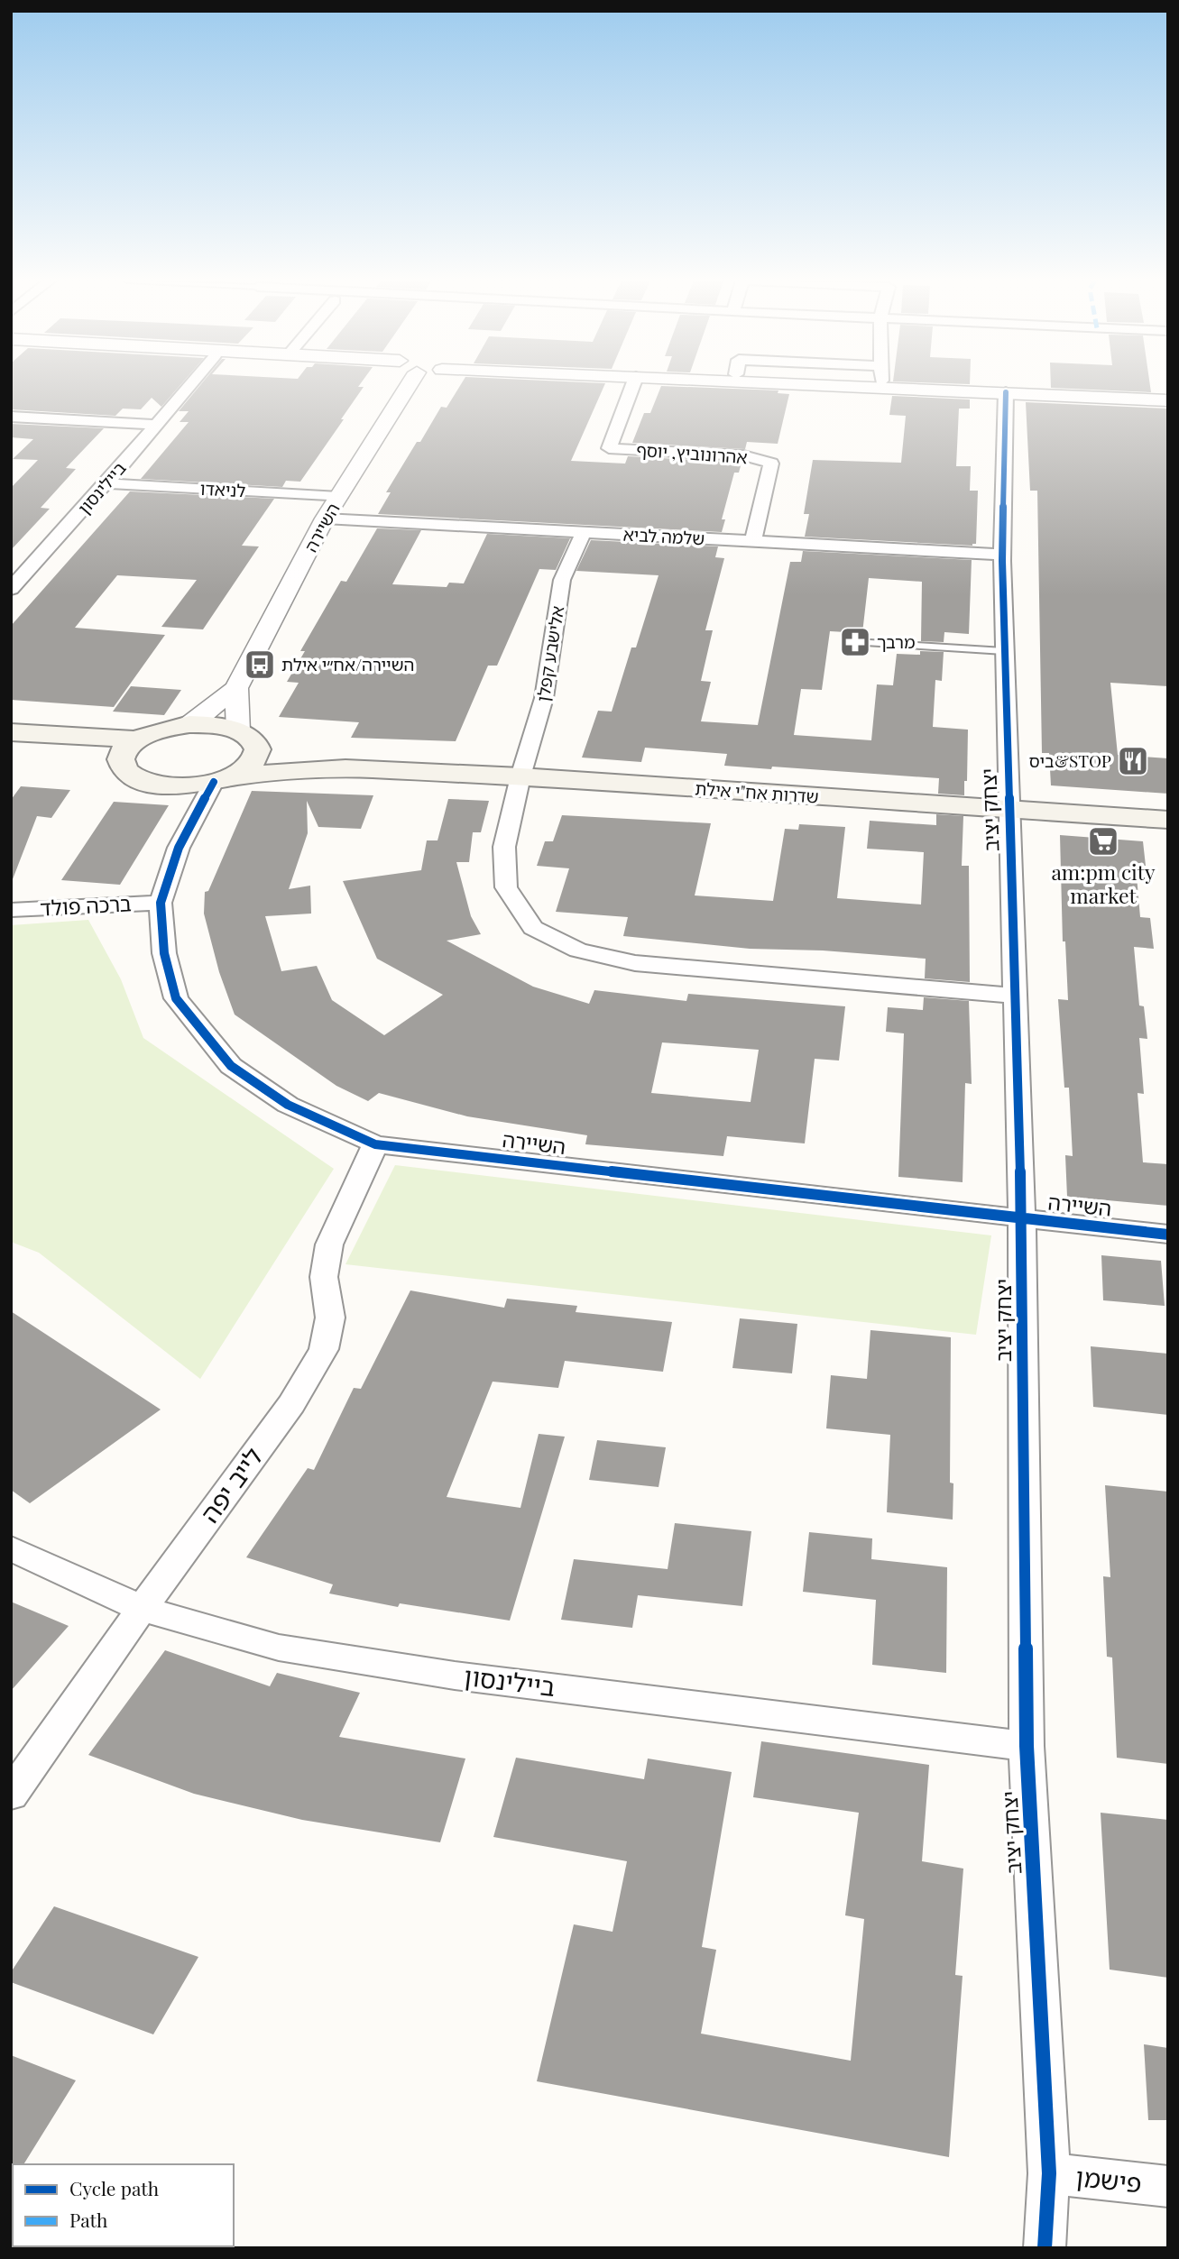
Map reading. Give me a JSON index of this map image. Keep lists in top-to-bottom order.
{
  "streets": {
    "main road": ["שדרות אח\"י אילת"],
    "street": [
      "אהרונוביץ, יוסף",
      "ביילינסון",
      "לניאדו",
      "השיירה",
      "שלמה לביא",
      "אלישבע קפלן",
      "יצחק יציב",
      "ברכה פולד",
      "לייב יפה",
      "פישמן"
    ]
  },
  "crossings": [
    ["אהרונוביץ, יוסף", "שלמה לביא"],
    ["ביילינסון", "לניאדו"],
    ["ביילינסון", "יצחק יציב"],
    ["ביילינסון", "לייב יפה"],
    ["לניאדו", "השיירה"],
    ["השיירה", "שלמה לביא"],
    ["השיירה", "שדרות אח\"י אילת"],
    ["השיירה", "יצחק יציב"],
    ["השיירה", "ברכה פולד"],
    ["השיירה", "לייב יפה"],
    ["שלמה לביא", "אלישבע קפלן"],
    ["שלמה לביא", "יצחק יציב"],
    ["אלישבע קפלן", "שדרות אח\"י אילת"],
    ["אלישבע קפלן", "יצחק יציב"],
    ["שדרות אח\"י אילת", "יצחק יציב"],
    ["יצחק יציב", "פישמן"]
  ],
  "places": {
    "pharmacy": ["מרבך"],
    "bus stop": ["השיירה/אח״י אילת"],
    "restaurant": ["ביס&STOP"],
    "supermarket": ["am:pm city market"]
  },
  "legend": ["Cycle path", "Path"]
}
